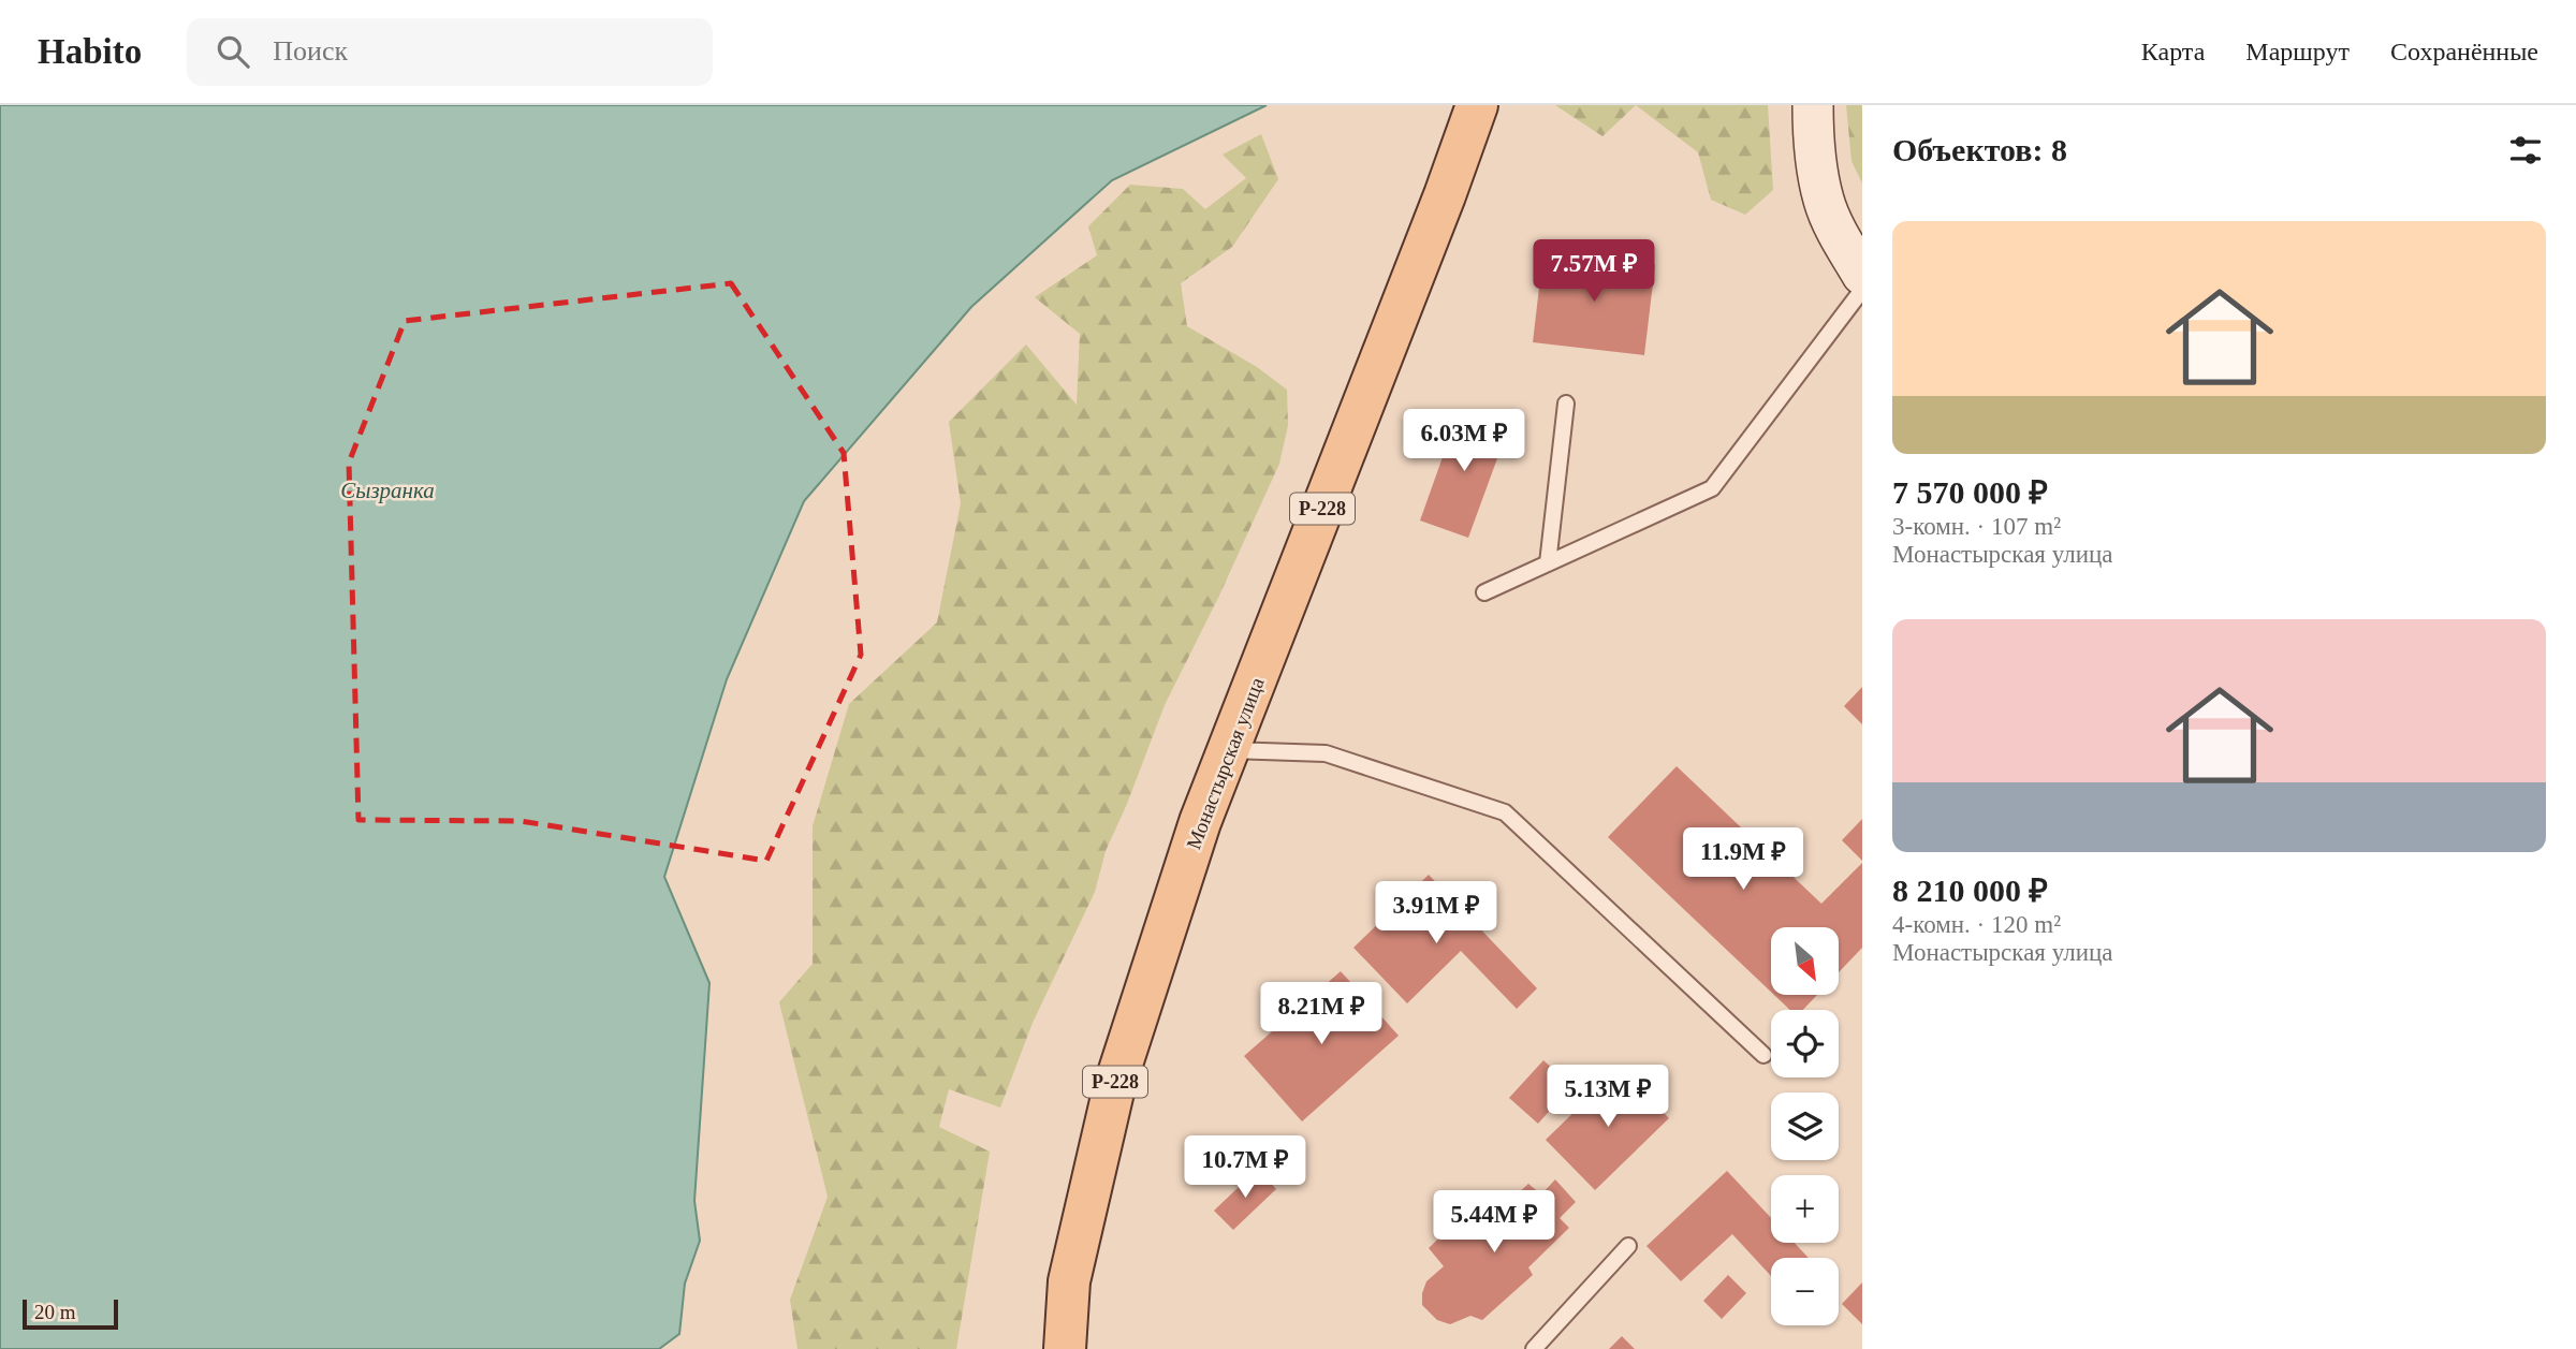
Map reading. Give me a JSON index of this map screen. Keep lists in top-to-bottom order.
{
  "streets": {
    "main road": ["Р-228", "Монастырская улица"]
  },
  "water": ["Сызранка"],
  "scale_bar": "20 m",
  "north": "bottom right",
  "page": {
    "header": "Habito",
    "search": "Поиск",
    "nav": ["Карта", "Маршрут", "Сохранённые"],
    "heading": "Объектов: 8",
    "list": [
      {
        "name": "7 570 000 ₽",
        "note": "3-комн. · 107 m² · Монастырская улица"
      },
      {
        "name": "8 210 000 ₽",
        "note": "4-комн. · 120 m² · Монастырская улица"
      }
    ],
    "price": [
      "7.57M ₽",
      "6.03M ₽",
      "11.9M ₽",
      "3.91M ₽",
      "8.21M ₽",
      "5.13M ₽",
      "10.7M ₽",
      "5.44M ₽"
    ],
    "map_buttons": ["+", "−"],
    "scale": "20 m"
  }
}
